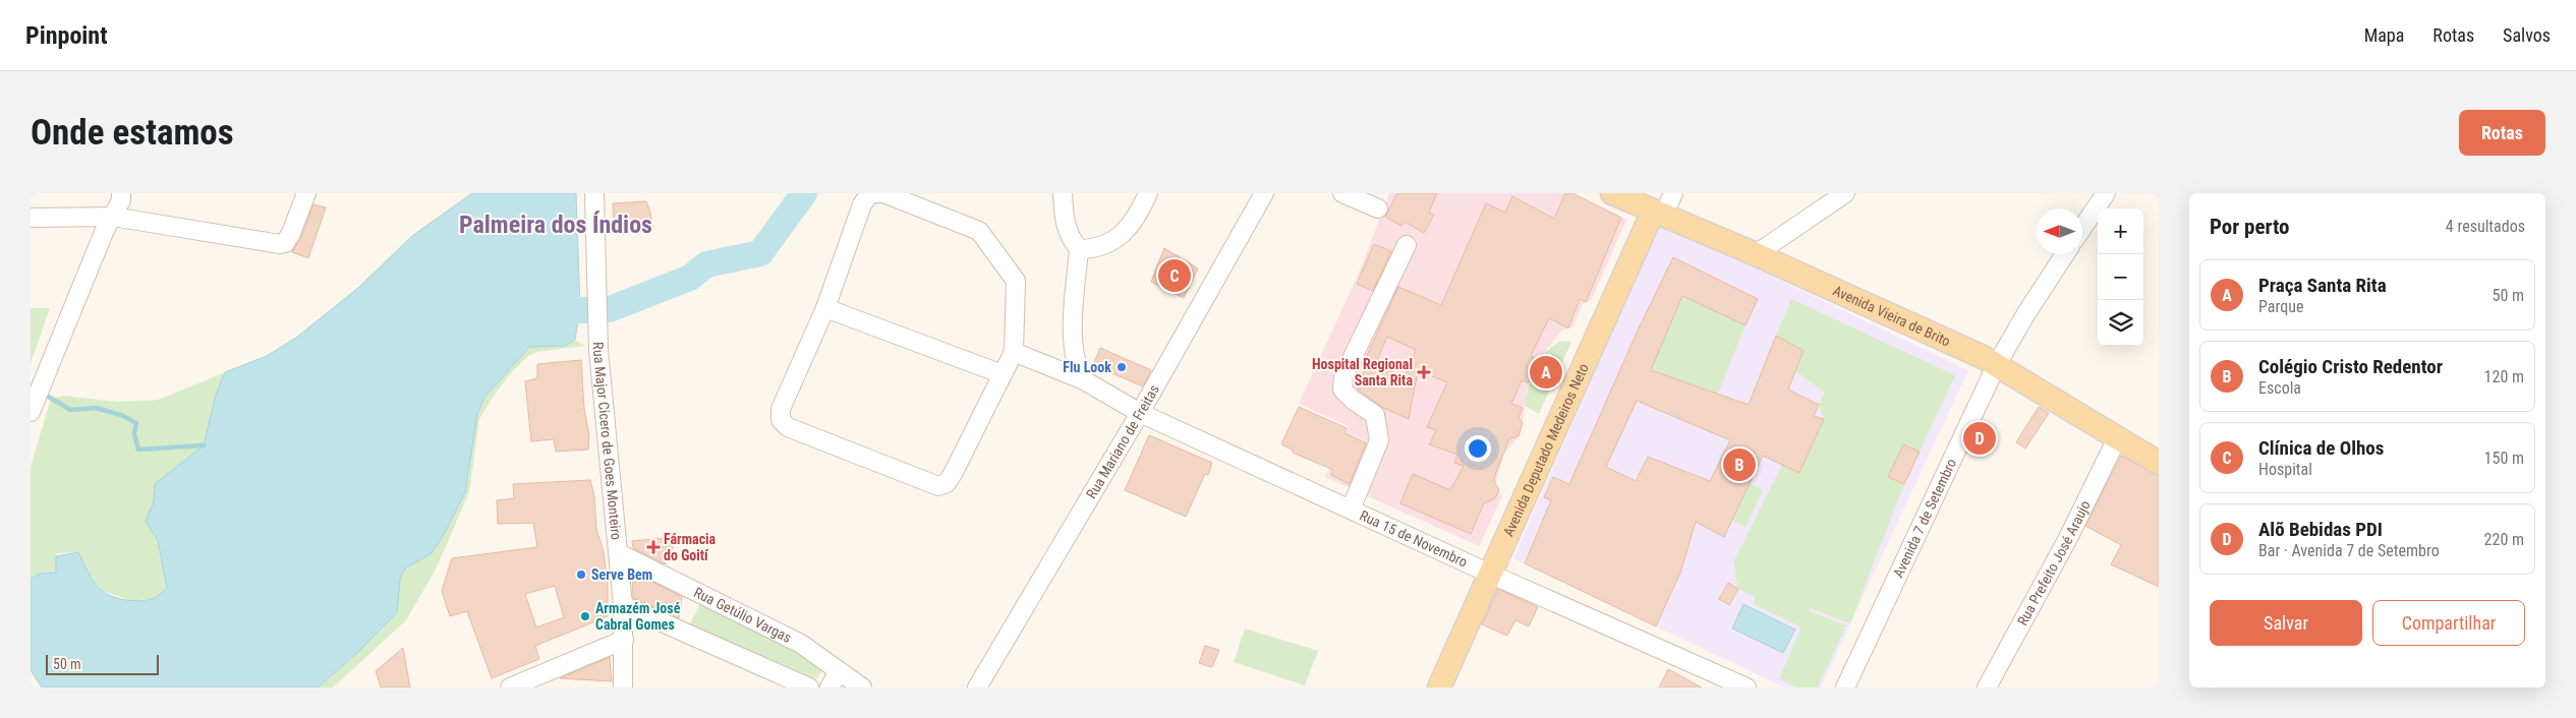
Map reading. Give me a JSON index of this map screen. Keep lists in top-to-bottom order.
{
  "streets": {
    "main road": ["Avenida Vieira de Brito", "Avenida Deputado Medeiros Neto"],
    "street": [
      "Rua Major Cicero de Goes Monteiro",
      "Rua Mariano de Freitas",
      "Avenida 7 de Setembro",
      "Rua 15 de Novembro",
      "Rua Prefeito José Araujo",
      "Rua Getúlio Vargas"
    ]
  },
  "crossings": [
    ["Avenida Vieira de Brito", "Avenida Deputado Medeiros Neto"],
    ["Avenida Vieira de Brito", "Avenida 7 de Setembro"],
    ["Avenida Vieira de Brito", "Rua Prefeito José Araujo"],
    ["Rua Major Cicero de Goes Monteiro", "Rua Getúlio Vargas"],
    ["Rua Mariano de Freitas", "Rua 15 de Novembro"],
    ["Avenida Deputado Medeiros Neto", "Rua 15 de Novembro"]
  ],
  "districts": ["Palmeira dos Índios"],
  "places": {
    "other": ["Flu Look", "Serve Bem", "Armazém José Cabral Gomes"],
    "health": ["Hospital Regional Santa Rita", "Fármacia do Goití"]
  },
  "scale_bar": "50 m",
  "north": "left",
  "page": {
    "header": "Pinpoint",
    "nav": ["Mapa", "Rotas", "Salvos"],
    "buttons": [
      "Rotas",
      ["Salvar", "Compartilhar"]
    ],
    "title": "Onde estamos",
    "heading": ["Por perto", "4 resultados"],
    "map_buttons": ["+", "−"],
    "pins": [
      "C",
      "A",
      "D",
      "B"
    ],
    "list": [
      {
        "mark": "A",
        "name": "Praça Santa Rita",
        "note": "Parque",
        "value": "50 m"
      },
      {
        "mark": "B",
        "name": "Colégio Cristo Redentor",
        "note": "Escola",
        "value": "120 m"
      },
      {
        "mark": "C",
        "name": "Clínica de Olhos",
        "note": "Hospital",
        "value": "150 m"
      },
      {
        "mark": "D",
        "name": "Alõ Bebidas PDI",
        "note": "Bar · Avenida 7 de Setembro",
        "value": "220 m"
      }
    ],
    "scale": "50 m"
  }
}
